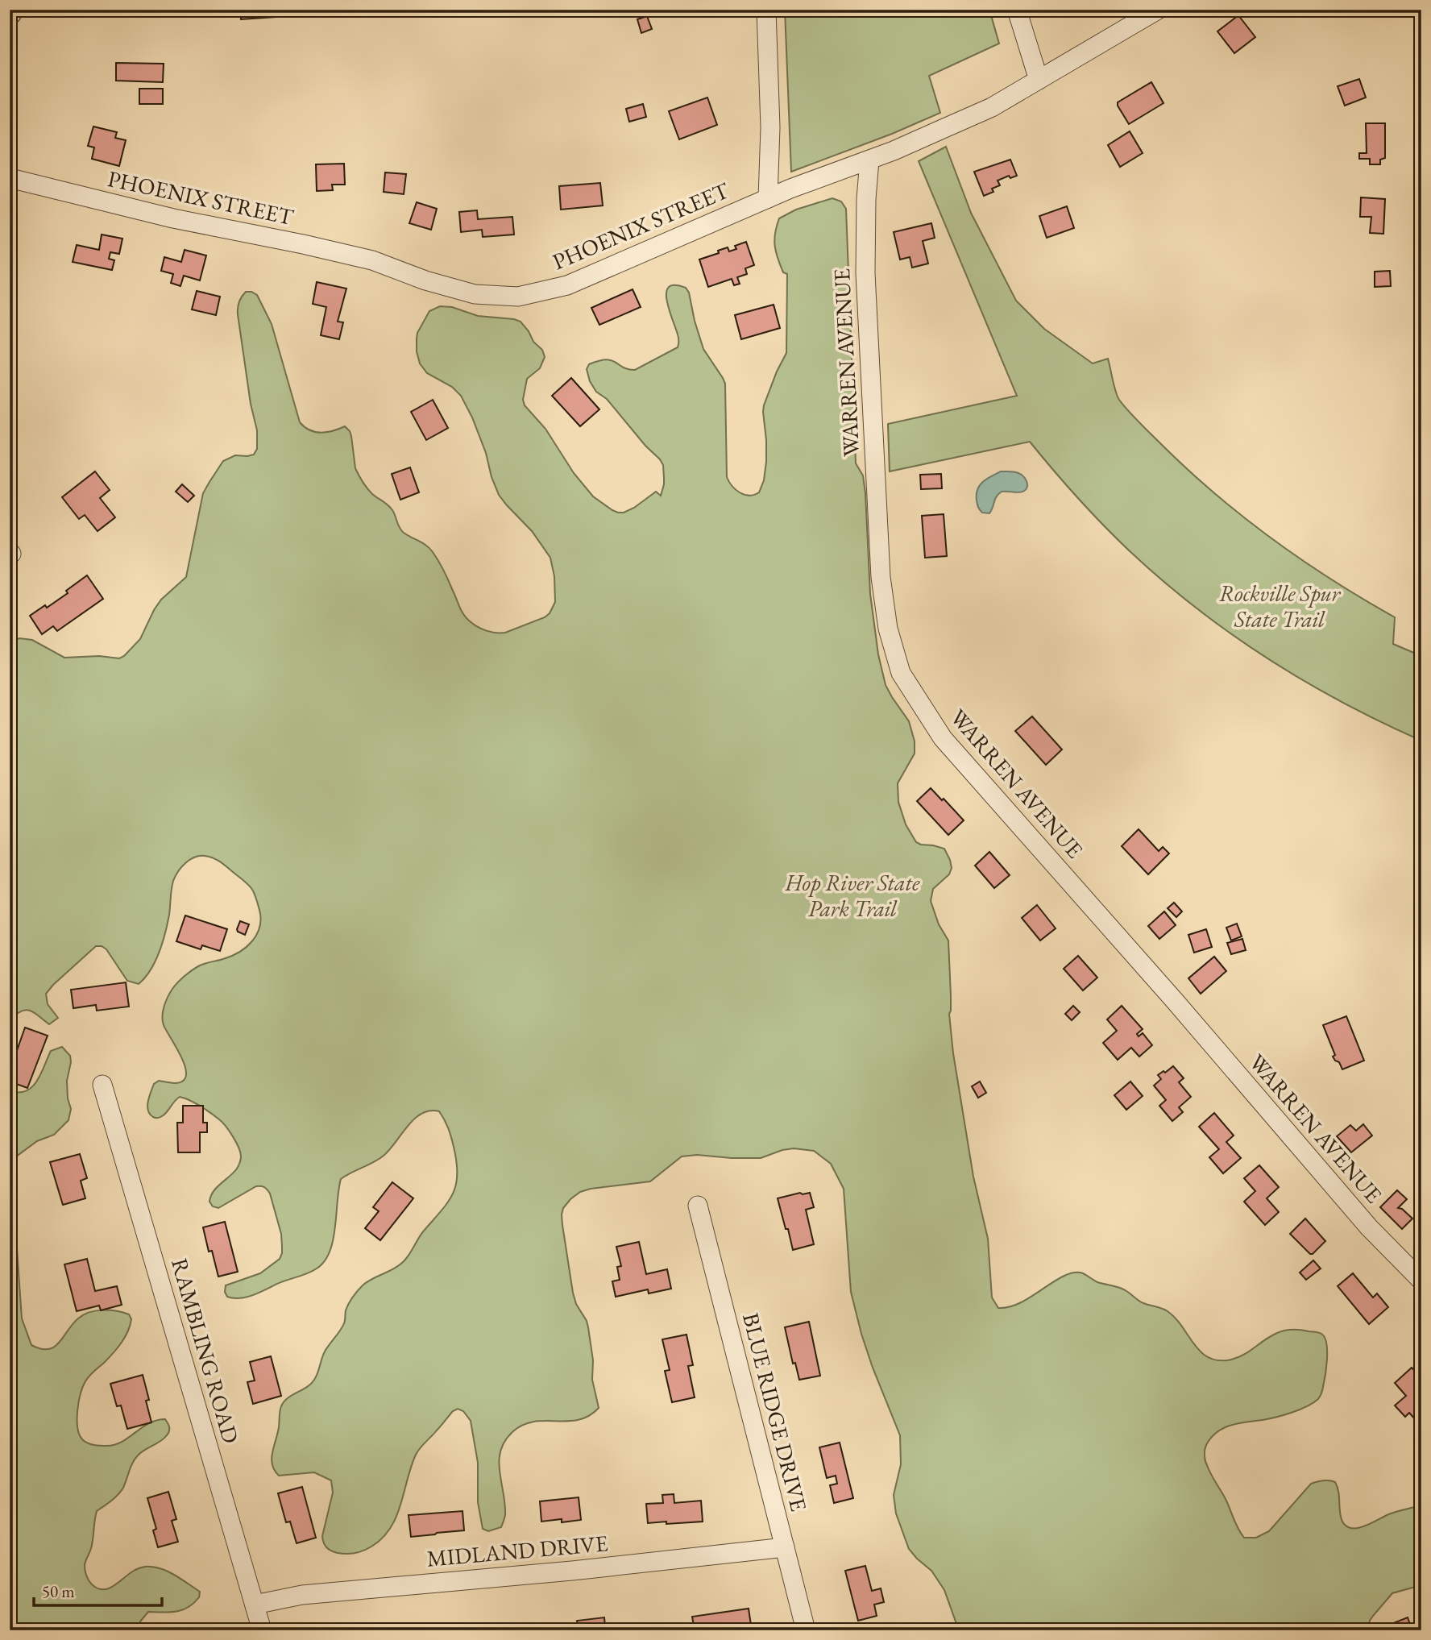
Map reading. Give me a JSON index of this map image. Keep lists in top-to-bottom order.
{
  "streets": {
    "street": [
      "PHOENIX STREET",
      "WARREN AVENUE",
      "RAMBLING ROAD",
      "BLUE RIDGE DRIVE",
      "MIDLAND DRIVE"
    ]
  },
  "crossings": [
    ["PHOENIX STREET", "WARREN AVENUE"],
    ["RAMBLING ROAD", "MIDLAND DRIVE"],
    ["BLUE RIDGE DRIVE", "MIDLAND DRIVE"]
  ],
  "parks": ["Rockville Spur State Trail", "Hop River State Park Trail"],
  "scale_bar": "50 m"
}
